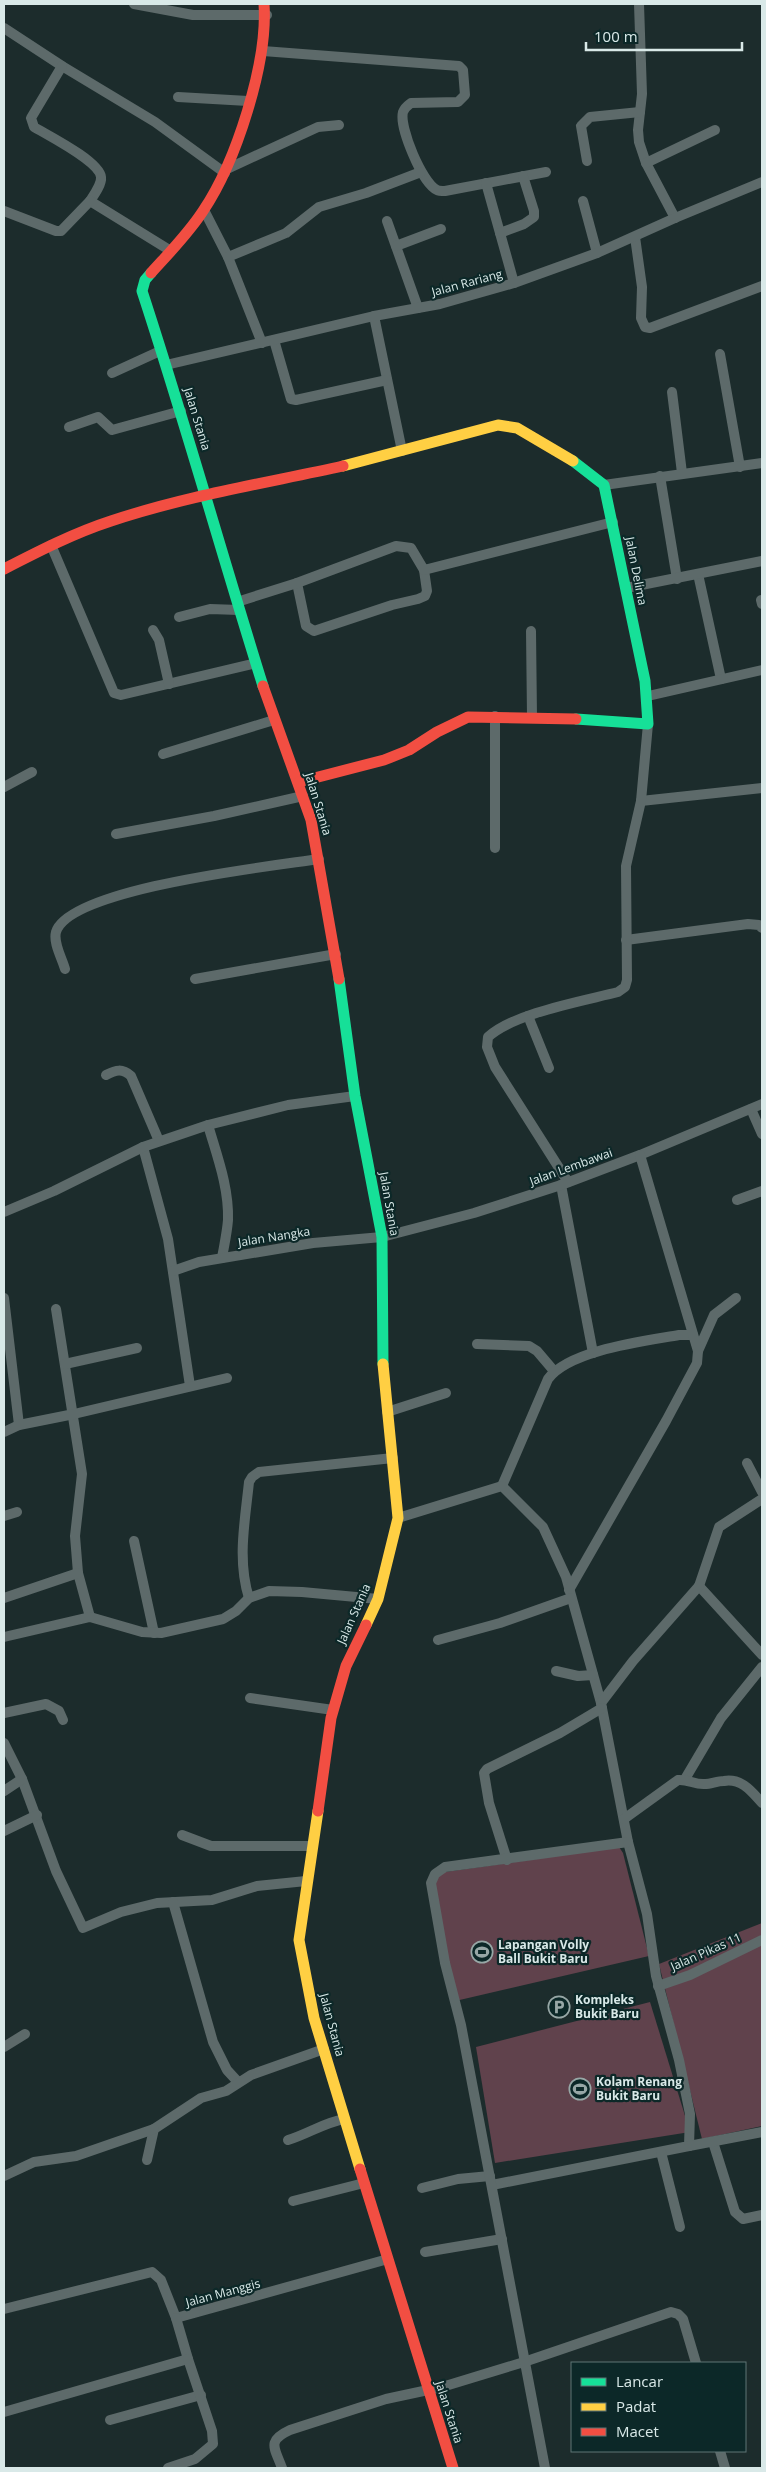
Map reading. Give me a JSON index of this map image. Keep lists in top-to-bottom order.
{
  "streets": {
    "street": [
      "Jalan Rariang",
      "Jalan Stania",
      "Jalan Delima",
      "Jalan Lembawai",
      "Jalan Nangka",
      "Jalan Pikas 11",
      "Jalan Manggis"
    ]
  },
  "crossings": [
    ["Jalan Rariang", "Jalan Stania"],
    ["Jalan Stania", "Jalan Lembawai"],
    ["Jalan Stania", "Jalan Nangka"],
    ["Jalan Stania", "Jalan Manggis"],
    ["Jalan Lembawai", "Jalan Nangka"]
  ],
  "places": {
    "sports": ["Lapangan Volly Ball Bukit Baru", "Kolam Renang Bukit Baru"],
    "parking": ["Kompleks Bukit Baru"]
  },
  "legend": ["Lancar", "Padat", "Macet"],
  "scale_bar": "100 m"
}
